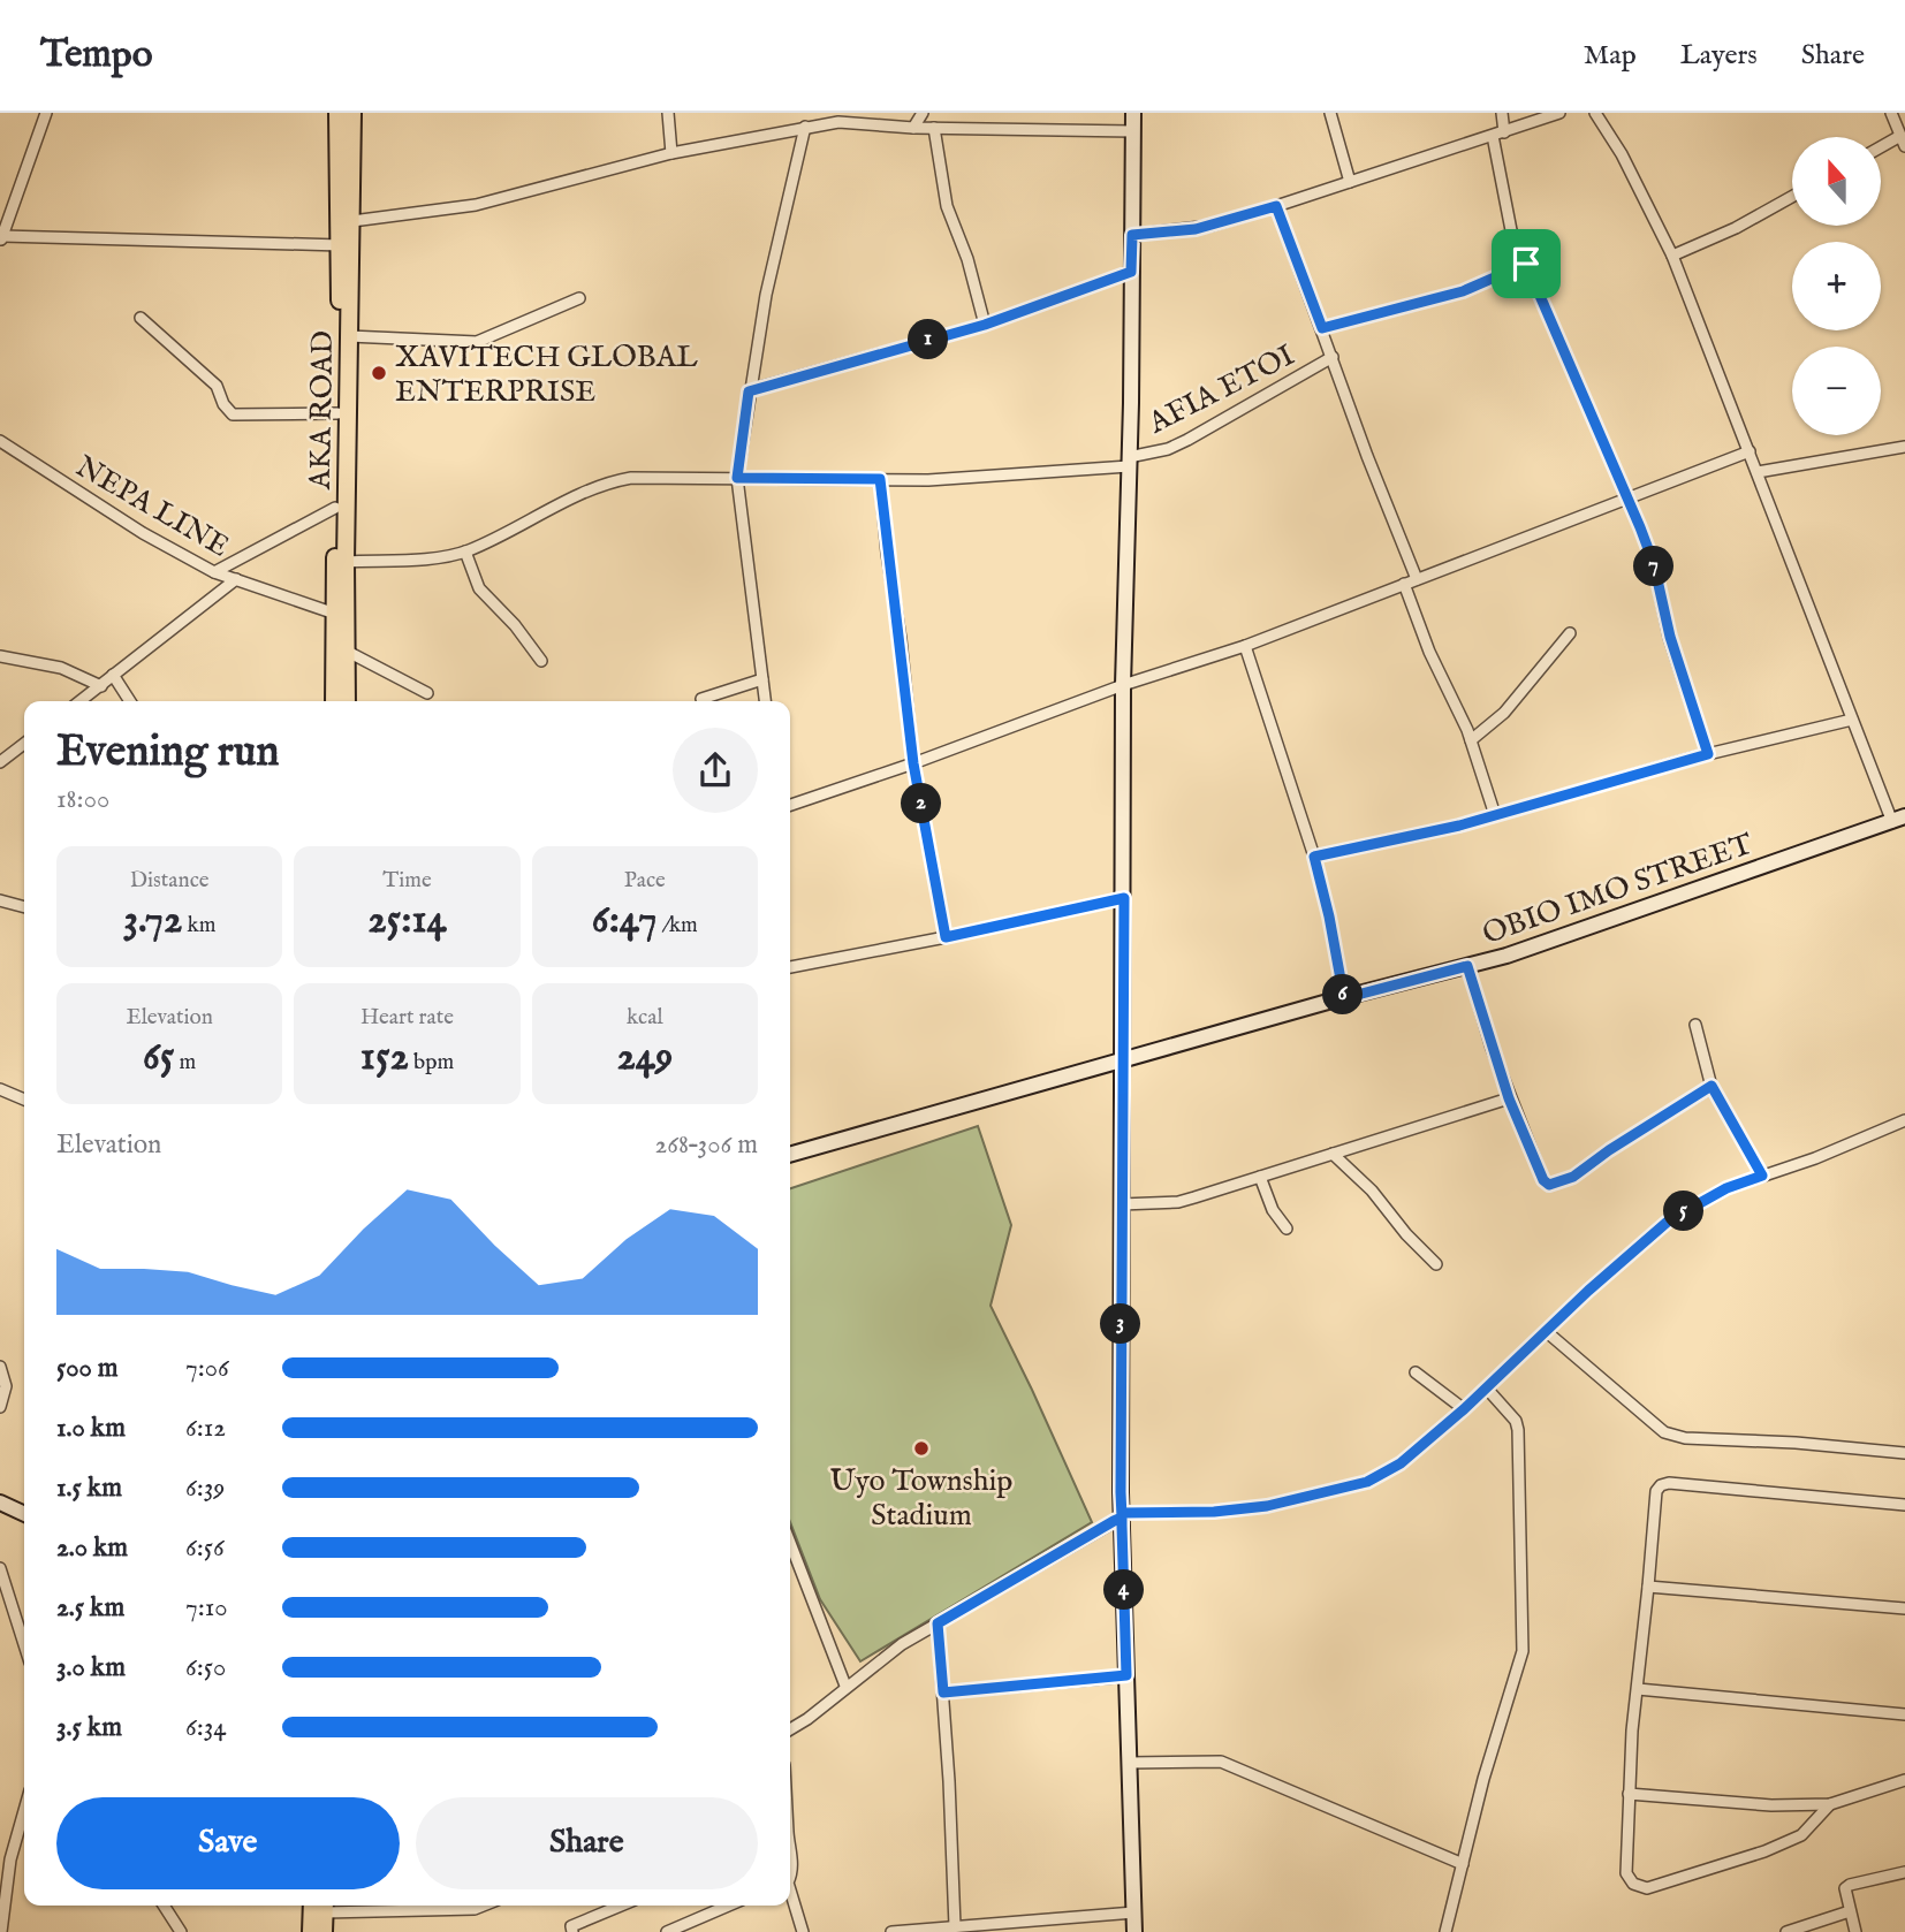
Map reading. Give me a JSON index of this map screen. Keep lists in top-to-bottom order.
{
  "streets": {
    "main road": ["AKA ROAD"],
    "street": ["AFIA ETOI", "NEPA LINE", "OBIO IMO STREET"]
  },
  "crossings": [
    ["AFIA ETOI", "AKA ROAD"],
    ["AKA ROAD", "NEPA LINE"]
  ],
  "places": ["XAVITECH GLOBAL ENTERPRISE", "Uyo Township Stadium"],
  "north": "top",
  "page": {
    "header": "Tempo",
    "nav": ["Map", "Layers", "Share"],
    "map_buttons": ["+", "−"],
    "pins": [
      "1",
      "7",
      "2",
      "6",
      "5",
      "3",
      "4"
    ],
    "heading": ["Evening run", "18:00"],
    "stats": [
      ["Distance", "3.72 km"],
      ["Time", "25:14"],
      ["Pace", "6:47 /km"],
      ["Elevation", "65 m"],
      ["Heart rate", "152 bpm"],
      ["kcal", "249"]
    ],
    "chart": ["Elevation", "268–306 m"],
    "list": [
      {
        "name": "500 m",
        "note": "7:06"
      },
      {
        "name": "1.0 km",
        "note": "6:12"
      },
      {
        "name": "1.5 km",
        "note": "6:39"
      },
      {
        "name": "2.0 km",
        "note": "6:56"
      },
      {
        "name": "2.5 km",
        "note": "7:10"
      },
      {
        "name": "3.0 km",
        "note": "6:50"
      },
      {
        "name": "3.5 km",
        "note": "6:34"
      }
    ],
    "buttons": ["Save", "Share"]
  }
}
